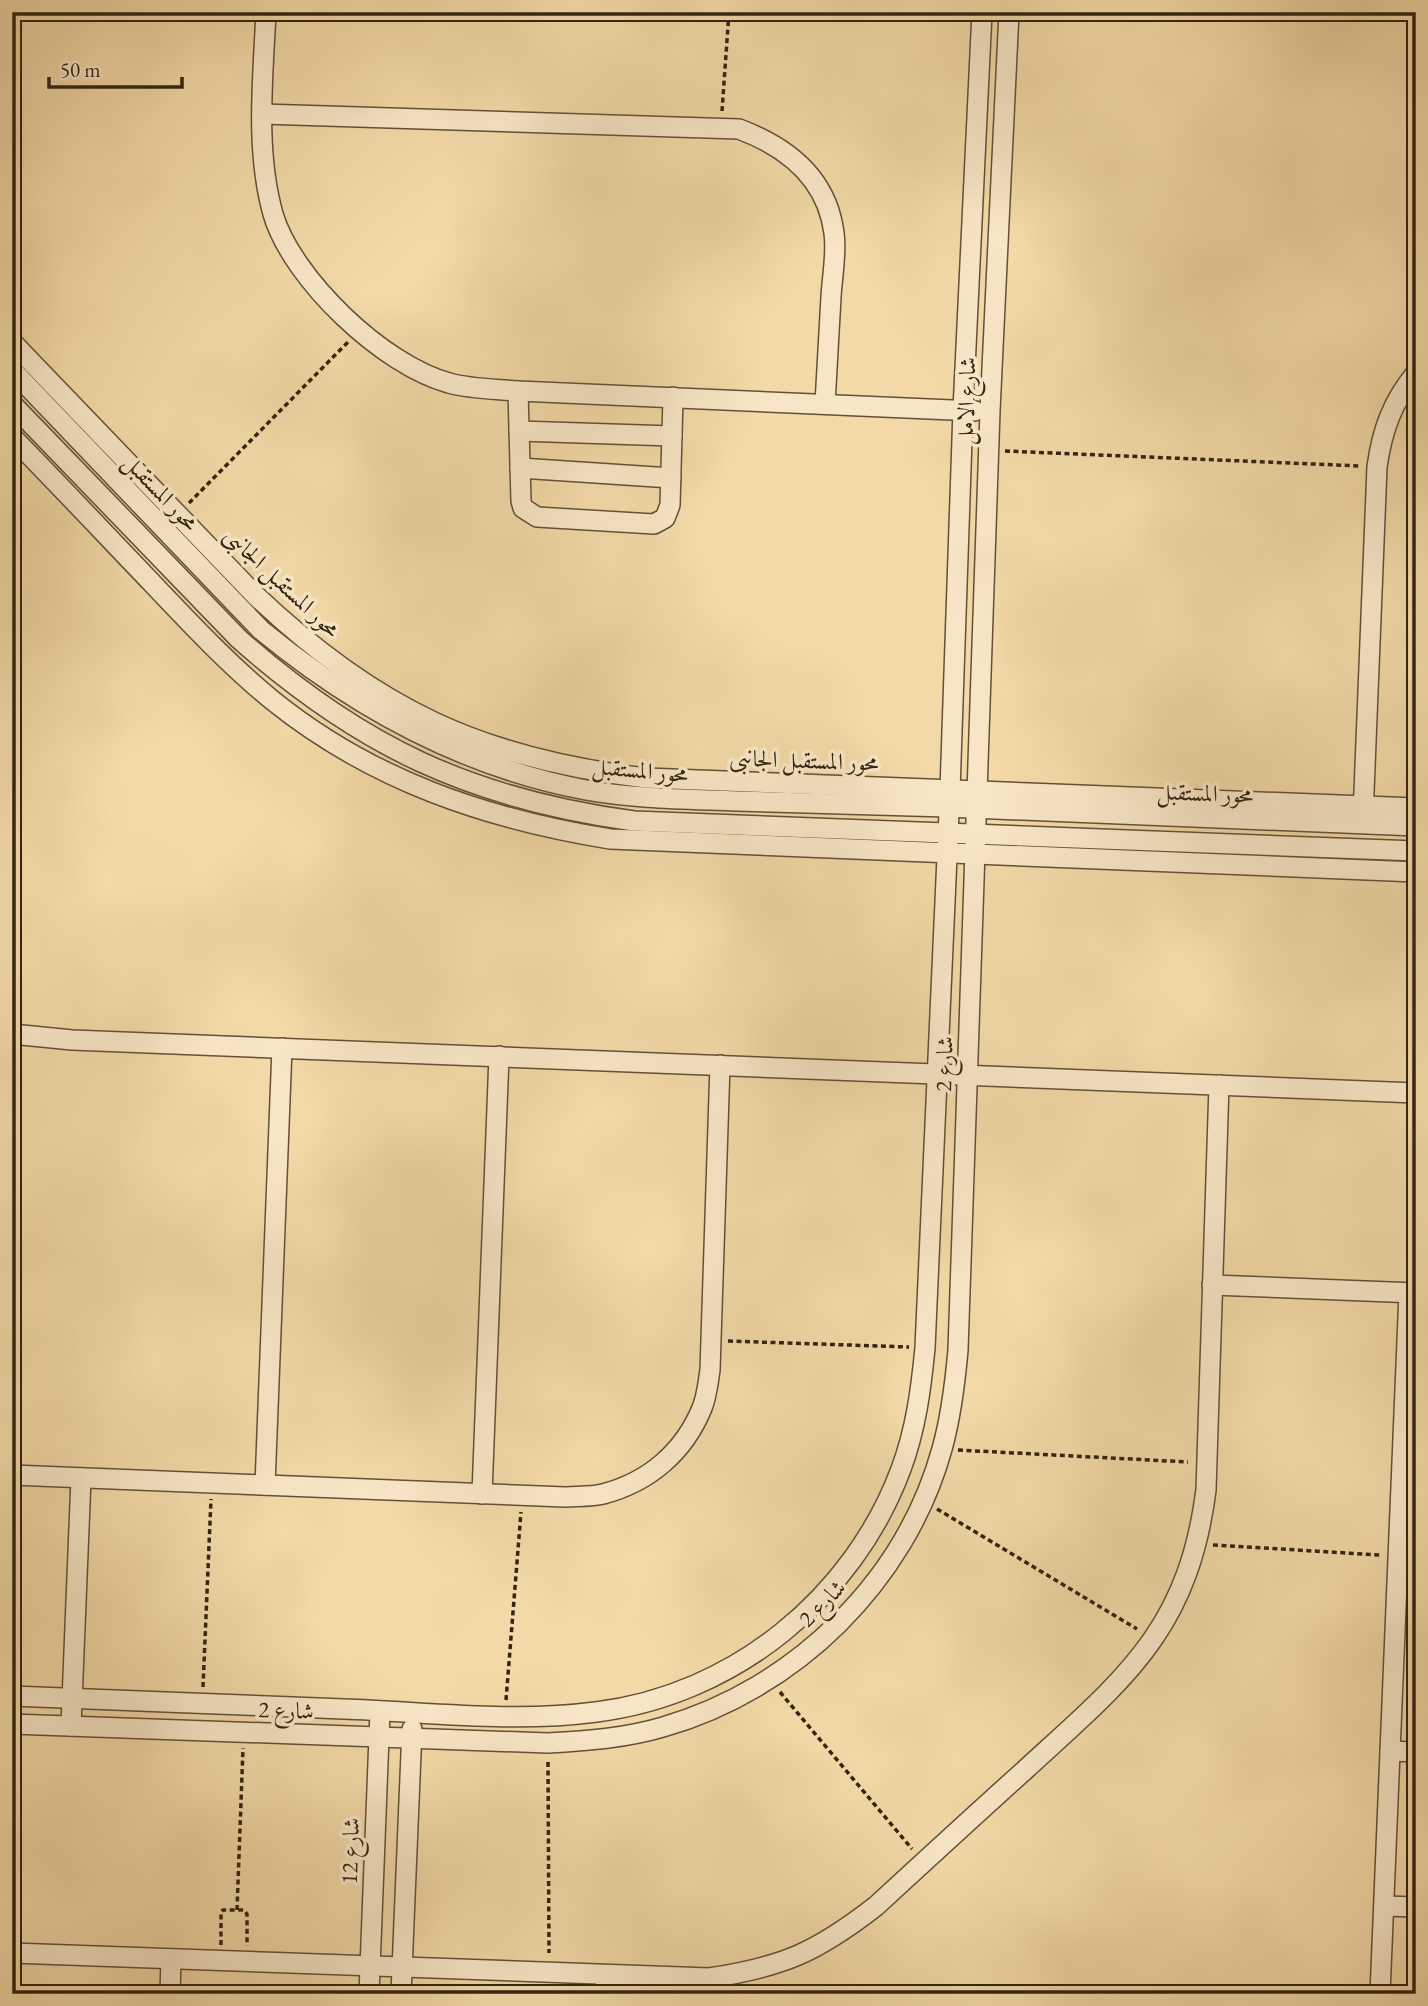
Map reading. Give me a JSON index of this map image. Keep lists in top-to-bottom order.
{
  "streets": {
    "street": [
      "شارع الامل",
      "محور المستقبل",
      "محور المستقبل الجانبى",
      "شارع 2",
      "شارع 12"
    ]
  },
  "crossings": [
    ["شارع الامل", "محور المستقبل"],
    ["شارع الامل", "محور المستقبل الجانبى"],
    ["شارع الامل", "شارع 2"],
    ["محور المستقبل", "محور المستقبل الجانبى"],
    ["محور المستقبل", "شارع 2"],
    ["محور المستقبل الجانبى", "شارع 2"],
    ["شارع 2", "شارع 12"]
  ],
  "scale_bar": "50 m"
}
